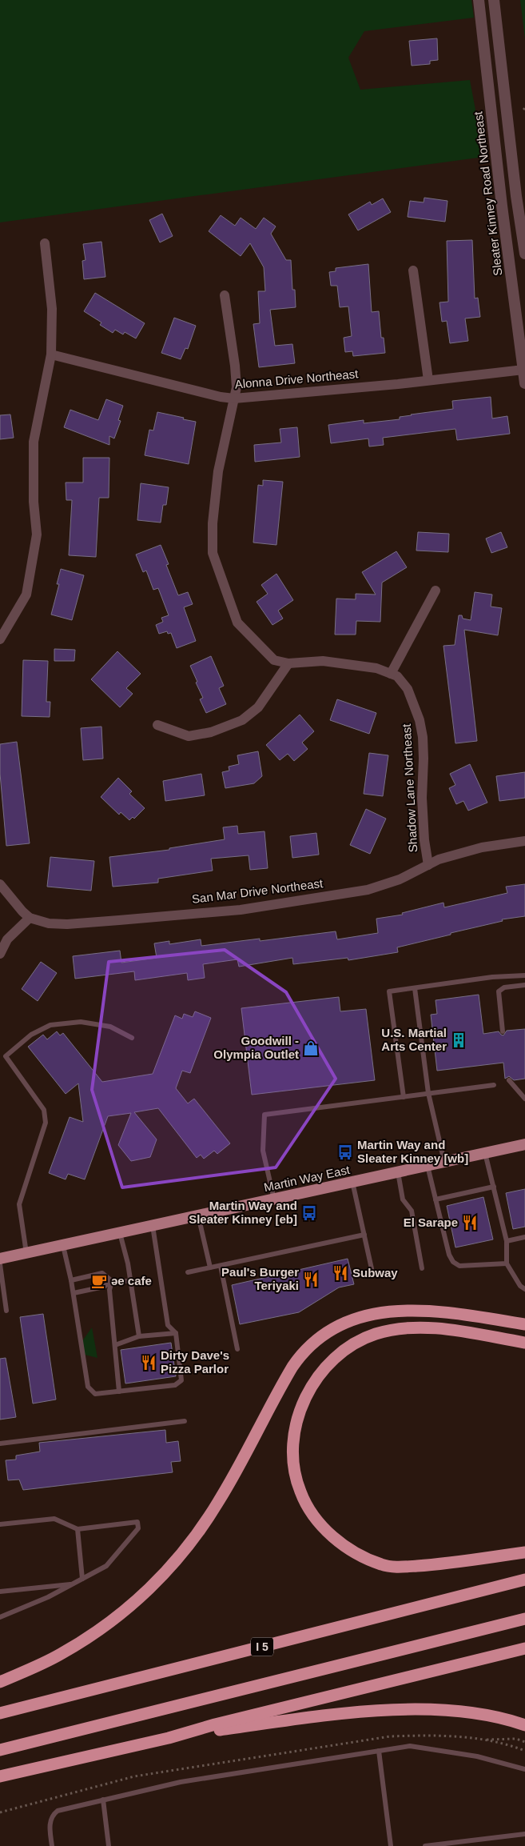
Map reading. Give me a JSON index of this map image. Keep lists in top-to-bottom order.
{
  "streets": {
    "highway": ["I 5"],
    "main road": ["Martin Way East"],
    "street": [
      "Sleater Kinney Road Northeast",
      "Alonna Drive Northeast",
      "Shadow Lane Northeast",
      "San Mar Drive Northeast"
    ]
  },
  "crossings": [
    ["Sleater Kinney Road Northeast", "Alonna Drive Northeast"],
    ["Alonna Drive Northeast", "Shadow Lane Northeast"],
    ["Shadow Lane Northeast", "San Mar Drive Northeast"]
  ],
  "places": {
    "building": ["U.S. Martial Arts Center"],
    "shop": ["Goodwill - Olympia Outlet"],
    "bus stop": ["Martin Way and Sleater Kinney [wb]", "Martin Way and Sleater Kinney [eb]"],
    "restaurant": [
      "El Sarape",
      "Subway",
      "Paul's Burger Teriyaki",
      "Dirty Dave's Pizza Parlor"
    ],
    "cafe": ["əe cafe"]
  }
}
